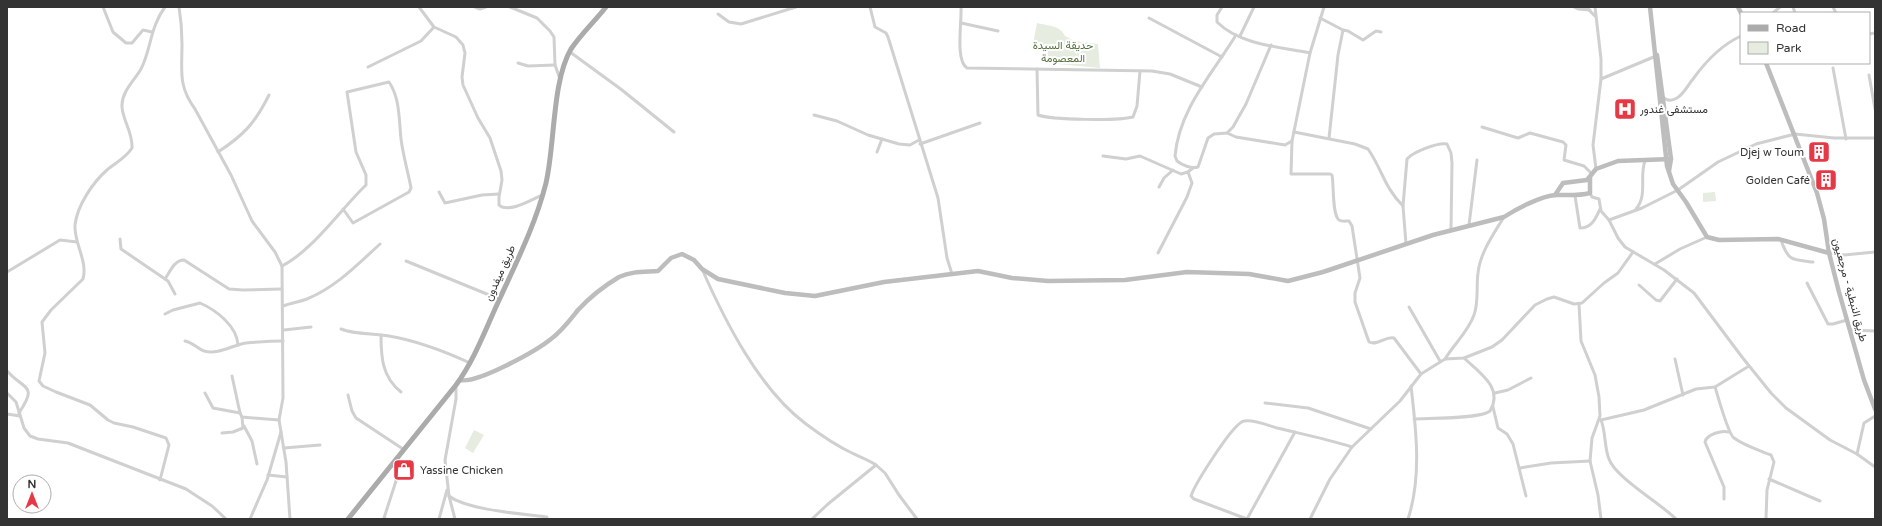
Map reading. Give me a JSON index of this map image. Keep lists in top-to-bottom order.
{
  "streets": {
    "main road": ["طريق ميفدون"],
    "street": ["طريق النبطية - مرجعيون"]
  },
  "parks": ["حديقة السيدة المعصومة"],
  "places": {
    "hospital": ["مستشفى غندور"],
    "building": ["Djej w Toum", "Golden Café"],
    "shop": ["Yassine Chicken"]
  },
  "legend": ["Road", "Park"],
  "north": "top"
}
